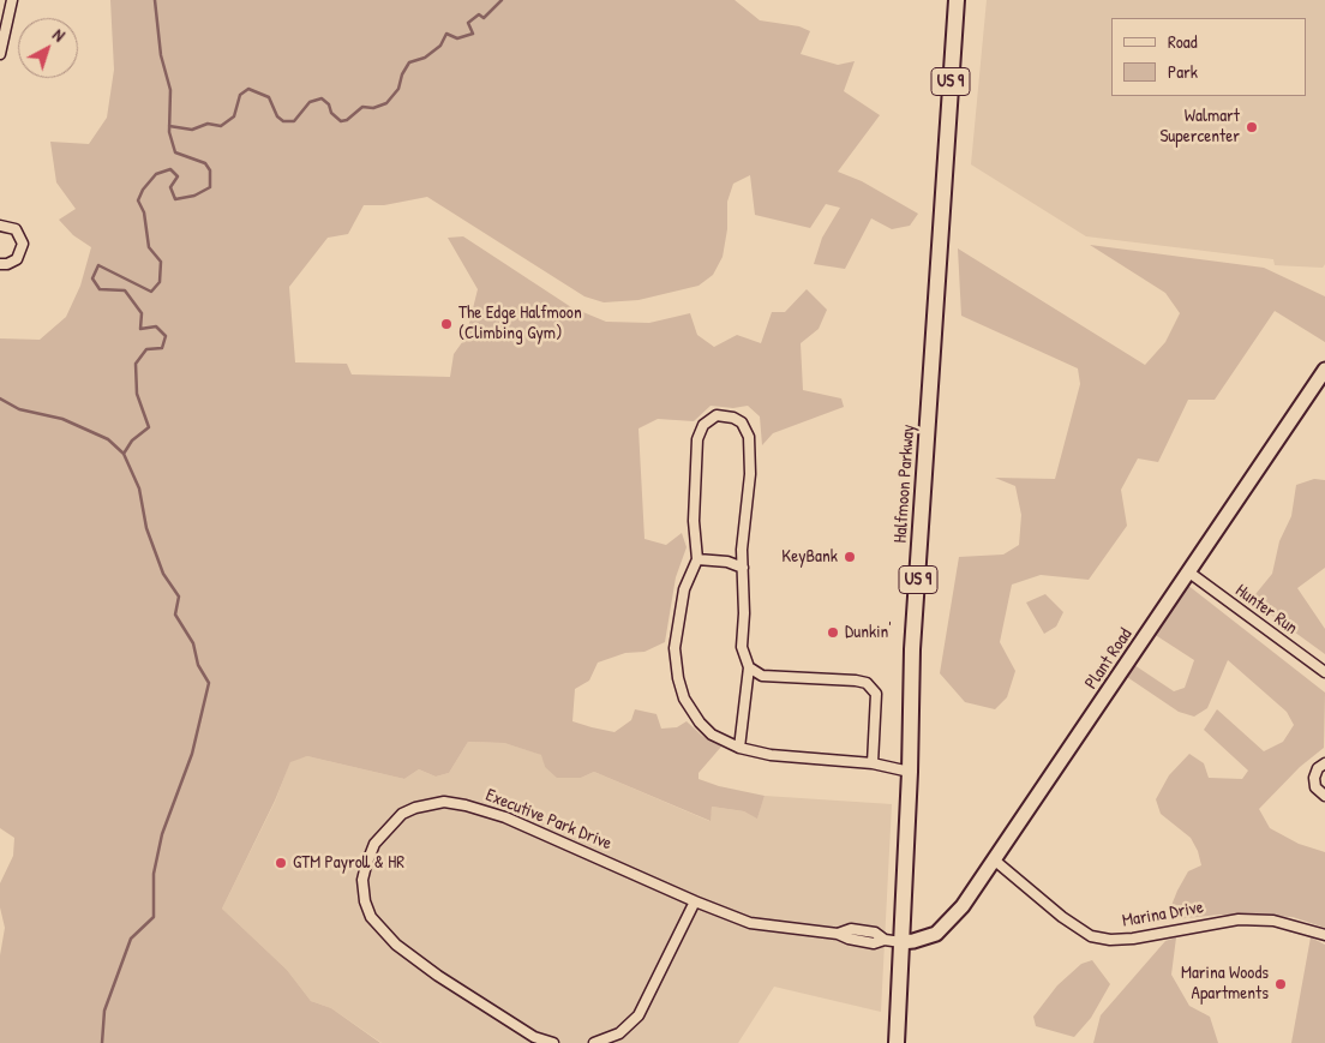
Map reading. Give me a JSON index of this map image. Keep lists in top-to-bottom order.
{
  "streets": {
    "main road": ["US 9", "Halfmoon Parkway"],
    "street": [
      "Hunter Run",
      "Plant Road",
      "Executive Park Drive",
      "Marina Drive"
    ]
  },
  "crossings": [
    ["Halfmoon Parkway", "Plant Road"],
    ["Halfmoon Parkway", "Executive Park Drive"],
    ["Hunter Run", "Plant Road"],
    ["Plant Road", "Executive Park Drive"],
    ["Plant Road", "Marina Drive"]
  ],
  "places": [
    "Walmart Supercenter",
    "The Edge Halfmoon (Climbing Gym)",
    "KeyBank",
    "Dunkin'",
    "GTM Payroll & HR",
    "Marina Woods Apartments"
  ],
  "legend": ["Road", "Park"],
  "north": "top right"
}
